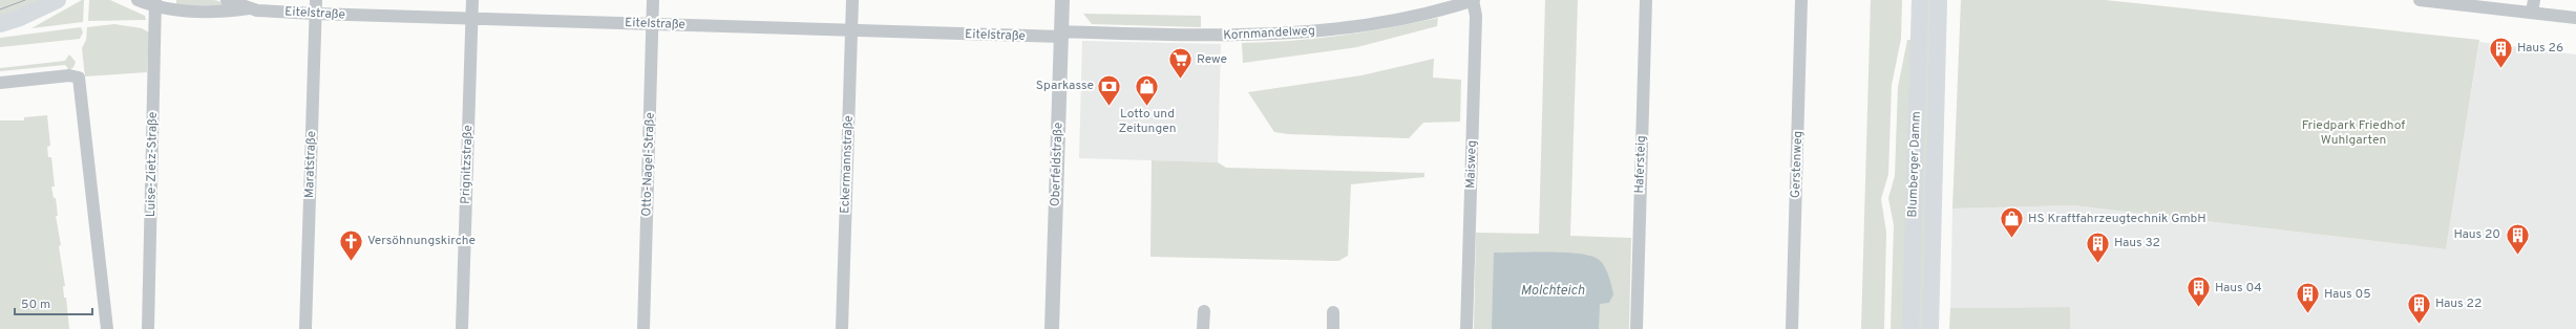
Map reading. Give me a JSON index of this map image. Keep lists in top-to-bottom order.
{
  "streets": {
    "main road": ["Blumberger Damm"],
    "street": [
      "Eitelstraße",
      "Kornmandelweg",
      "Luise-Zietz-Straße",
      "Maratstraße",
      "Prignitzstraße",
      "Otto-Nagel-Straße",
      "Eckermannstraße",
      "Oberfeldstraße",
      "Maisweg",
      "Hafersteig",
      "Gerstenweg"
    ]
  },
  "crossings": [
    ["Eitelstraße", "Kornmandelweg"],
    ["Eitelstraße", "Luise-Zietz-Straße"],
    ["Eitelstraße", "Maratstraße"],
    ["Eitelstraße", "Prignitzstraße"],
    ["Eitelstraße", "Otto-Nagel-Straße"],
    ["Eitelstraße", "Eckermannstraße"],
    ["Eitelstraße", "Oberfeldstraße"],
    ["Kornmandelweg", "Oberfeldstraße"],
    ["Kornmandelweg", "Maisweg"]
  ],
  "water": ["Molchteich"],
  "parks": ["Friedpark Friedhof Wuhlgarten"],
  "places": {
    "building": [
      "Haus 26",
      "Haus 20",
      "Haus 32",
      "Haus 04",
      "Haus 05",
      "Haus 22"
    ],
    "supermarket": ["Rewe"],
    "bank": ["Sparkasse"],
    "shop": ["Lotto und Zeitungen", "HS Kraftfahrzeugtechnik GmbH"],
    "church": ["Versöhnungskirche"]
  },
  "scale_bar": "50 m"
}
